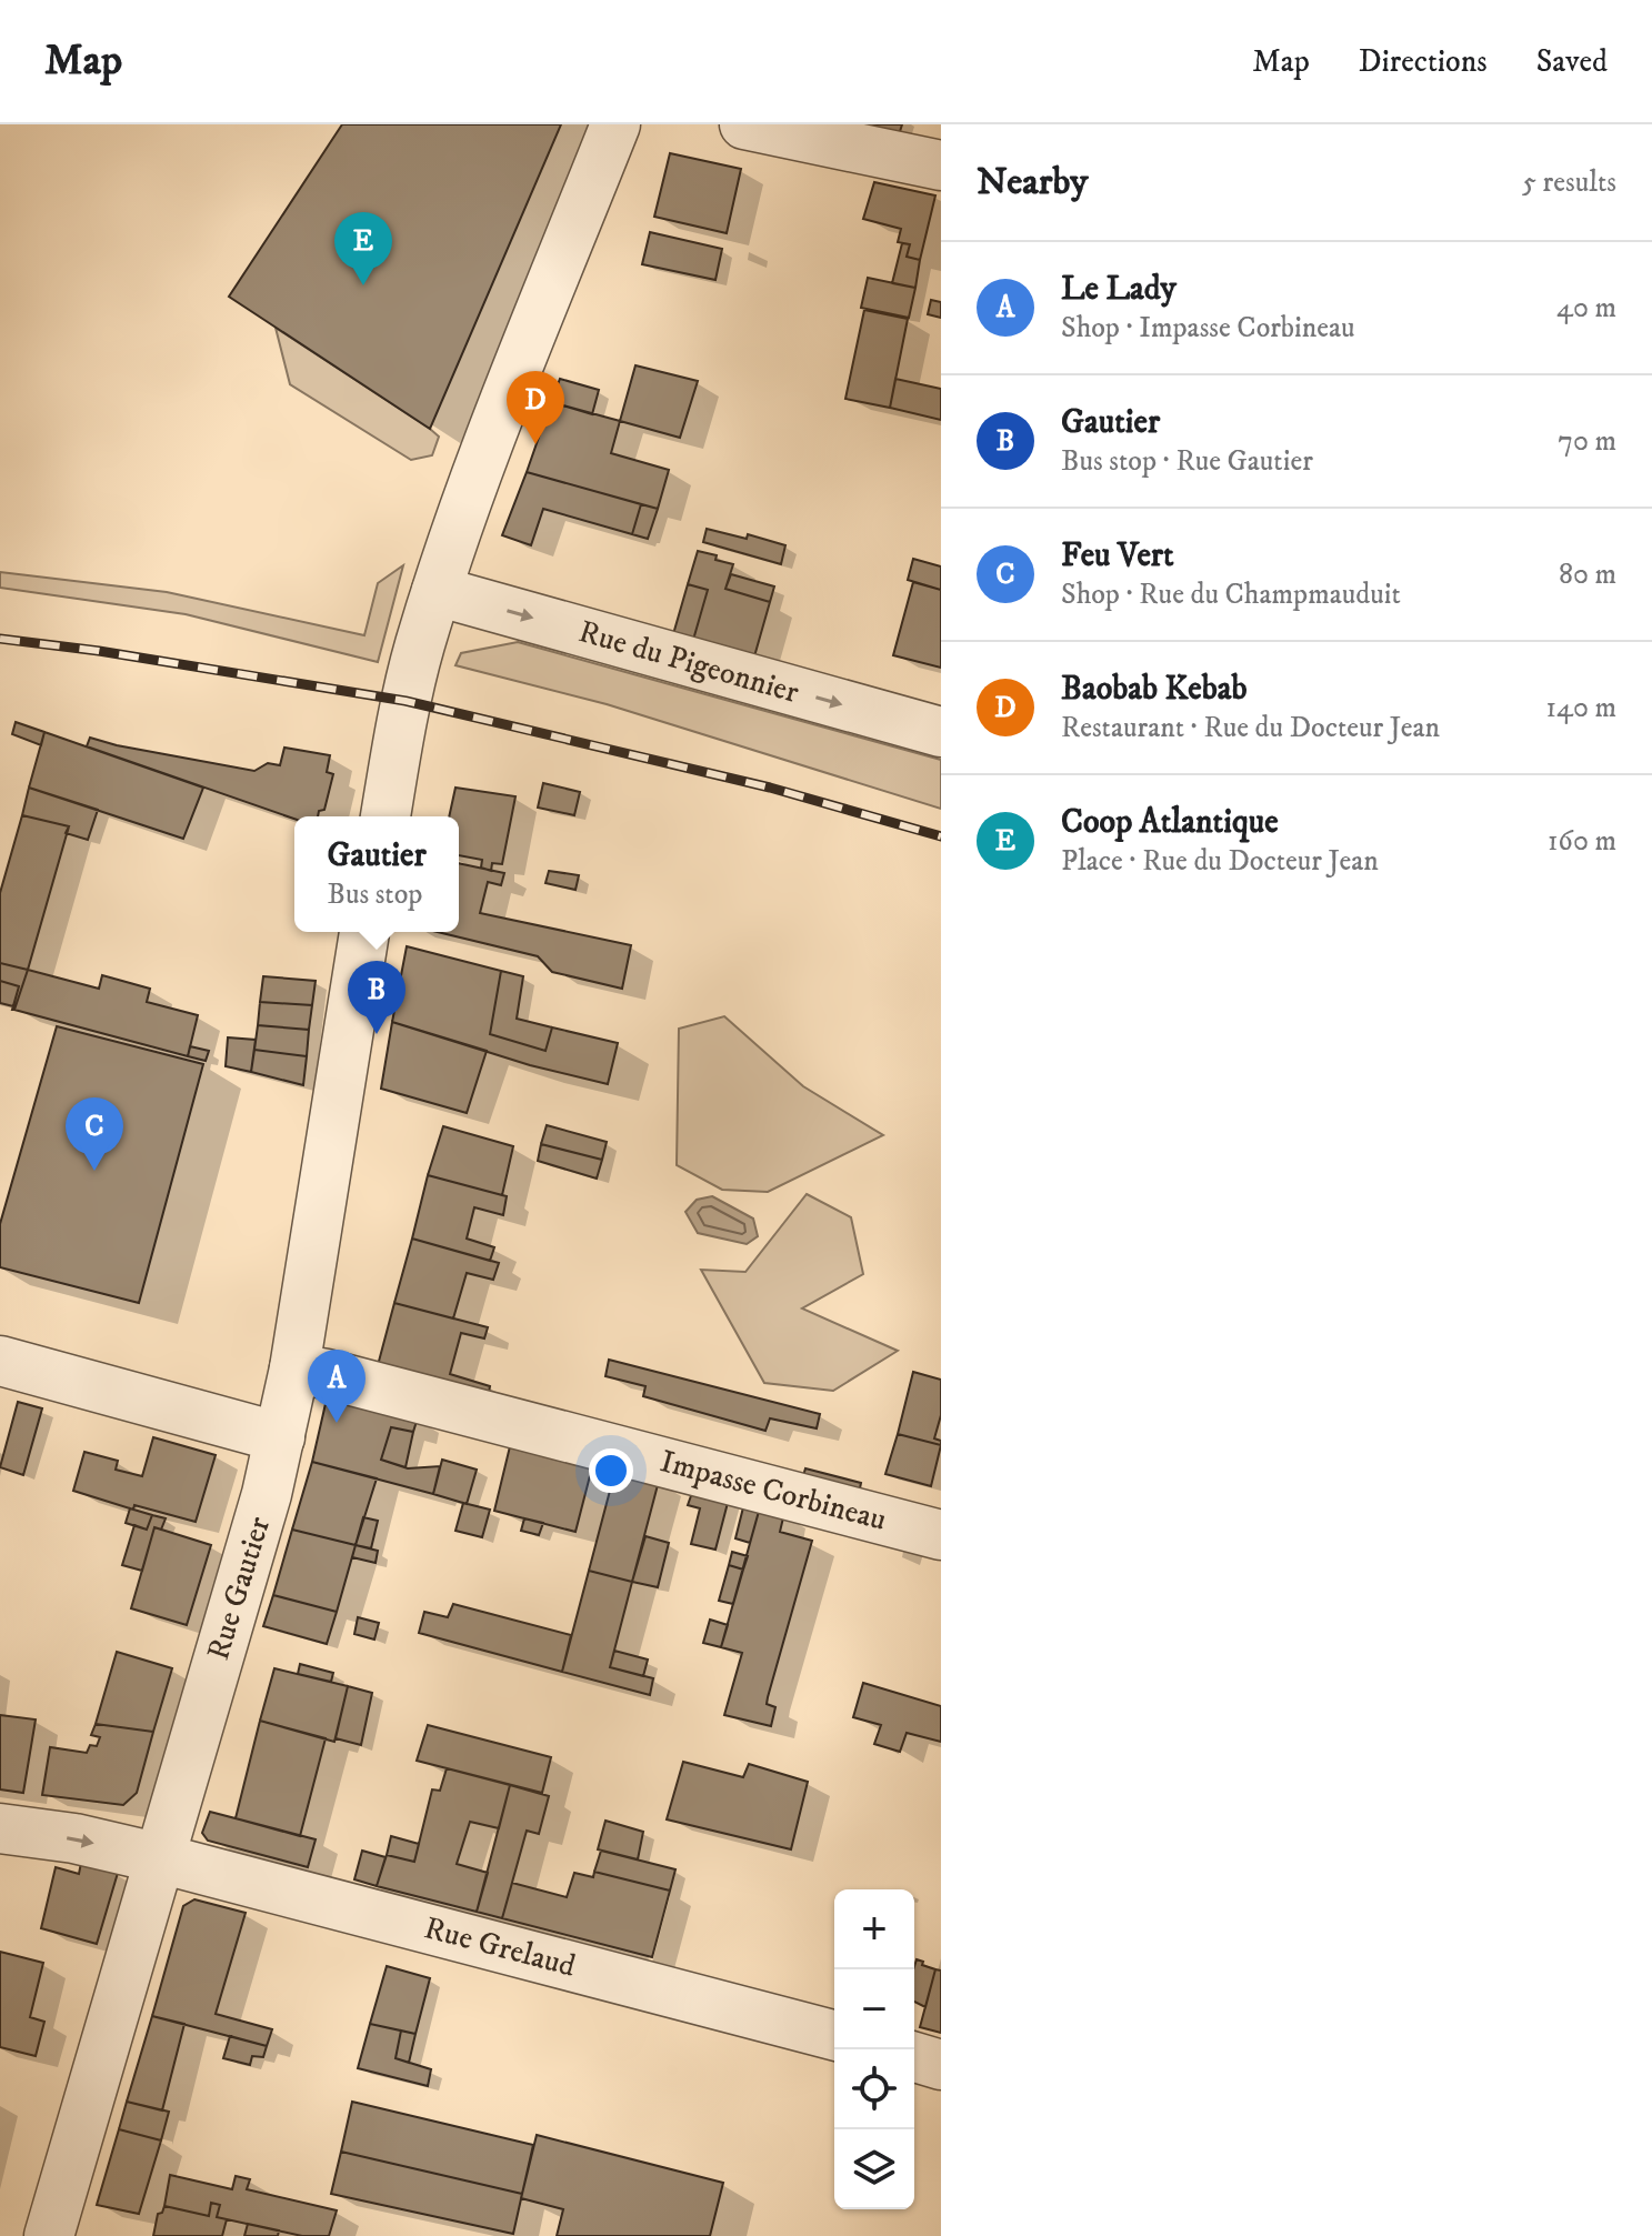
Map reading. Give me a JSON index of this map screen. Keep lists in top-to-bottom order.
{
  "streets": {
    "street": [
      "Rue du Pigeonnier",
      "Impasse Corbineau",
      "Rue Gautier",
      "Rue Grelaud"
    ]
  },
  "crossings": [
    ["Impasse Corbineau", "Rue Gautier"],
    ["Rue Gautier", "Rue Grelaud"]
  ],
  "one_way": ["Rue du Pigeonnier"],
  "page": {
    "header": "Map",
    "nav": ["Map", "Directions", "Saved"],
    "heading": ["Nearby", "5 results"],
    "pins": [
      "E",
      "D",
      "B",
      "C",
      "A"
    ],
    "list": [
      {
        "mark": "A",
        "name": "Le Lady",
        "note": "Shop · Impasse Corbineau",
        "value": "40 m"
      },
      {
        "mark": "B",
        "name": "Gautier",
        "note": "Bus stop · Rue Gautier",
        "value": "70 m"
      },
      {
        "mark": "C",
        "name": "Feu Vert",
        "note": "Shop · Rue du Champmauduit",
        "value": "80 m"
      },
      {
        "mark": "D",
        "name": "Baobab Kebab",
        "note": "Restaurant · Rue du Docteur Jean",
        "value": "140 m"
      },
      {
        "mark": "E",
        "name": "Coop Atlantique",
        "note": "Place · Rue du Docteur Jean",
        "value": "160 m"
      }
    ],
    "popup": ["Gautier", "Bus stop"],
    "map_buttons": ["+", "−"]
  }
}
